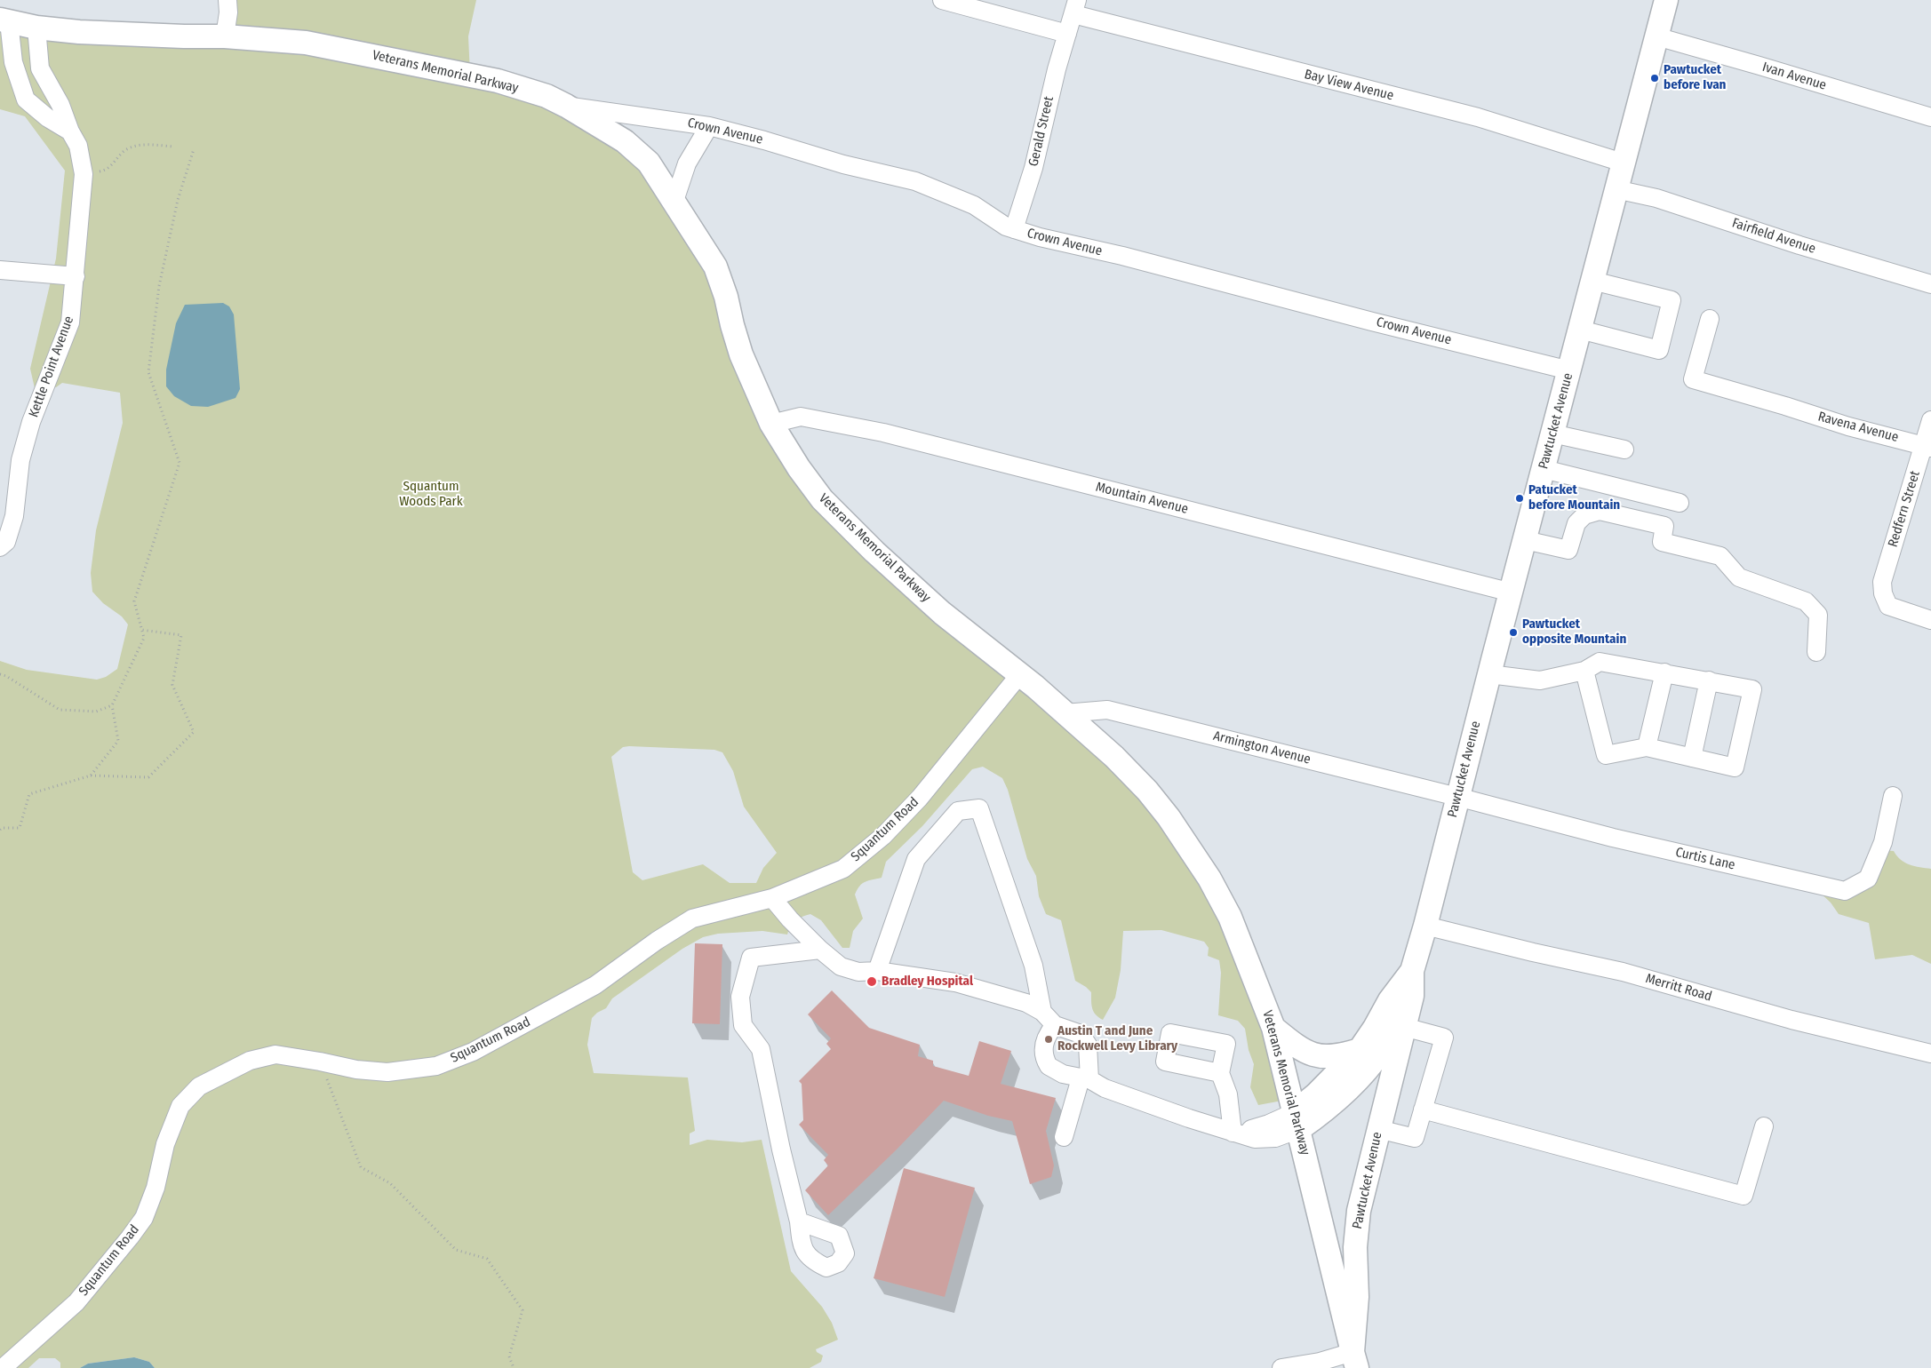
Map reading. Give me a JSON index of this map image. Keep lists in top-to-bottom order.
{
  "streets": {
    "main road": ["Veterans Memorial Parkway", "Pawtucket Avenue"],
    "street": [
      "Ivan Avenue",
      "Bay View Avenue",
      "Crown Avenue",
      "Gerald Street",
      "Fairfield Avenue",
      "Kettle Point Avenue",
      "Ravena Avenue",
      "Mountain Avenue",
      "Redfern Street",
      "Armington Avenue",
      "Squantum Road",
      "Curtis Lane",
      "Merritt Road"
    ]
  },
  "crossings": [
    ["Veterans Memorial Parkway", "Crown Avenue"],
    ["Veterans Memorial Parkway", "Kettle Point Avenue"],
    ["Veterans Memorial Parkway", "Pawtucket Avenue"],
    ["Veterans Memorial Parkway", "Mountain Avenue"],
    ["Veterans Memorial Parkway", "Armington Avenue"],
    ["Veterans Memorial Parkway", "Squantum Road"],
    ["Ivan Avenue", "Pawtucket Avenue"],
    ["Bay View Avenue", "Gerald Street"],
    ["Bay View Avenue", "Pawtucket Avenue"],
    ["Crown Avenue", "Gerald Street"],
    ["Crown Avenue", "Pawtucket Avenue"],
    ["Fairfield Avenue", "Pawtucket Avenue"],
    ["Pawtucket Avenue", "Mountain Avenue"],
    ["Pawtucket Avenue", "Armington Avenue"],
    ["Pawtucket Avenue", "Curtis Lane"],
    ["Pawtucket Avenue", "Merritt Road"],
    ["Ravena Avenue", "Redfern Street"],
    ["Armington Avenue", "Curtis Lane"]
  ],
  "parks": ["Squantum Woods Park"],
  "places": [
    "Pawtucket before Ivan",
    "Patucket before Mountain",
    "Pawtucket opposite Mountain",
    "Bradley Hospital",
    "Austin T and June Rockwell Levy Library"
  ]
}
